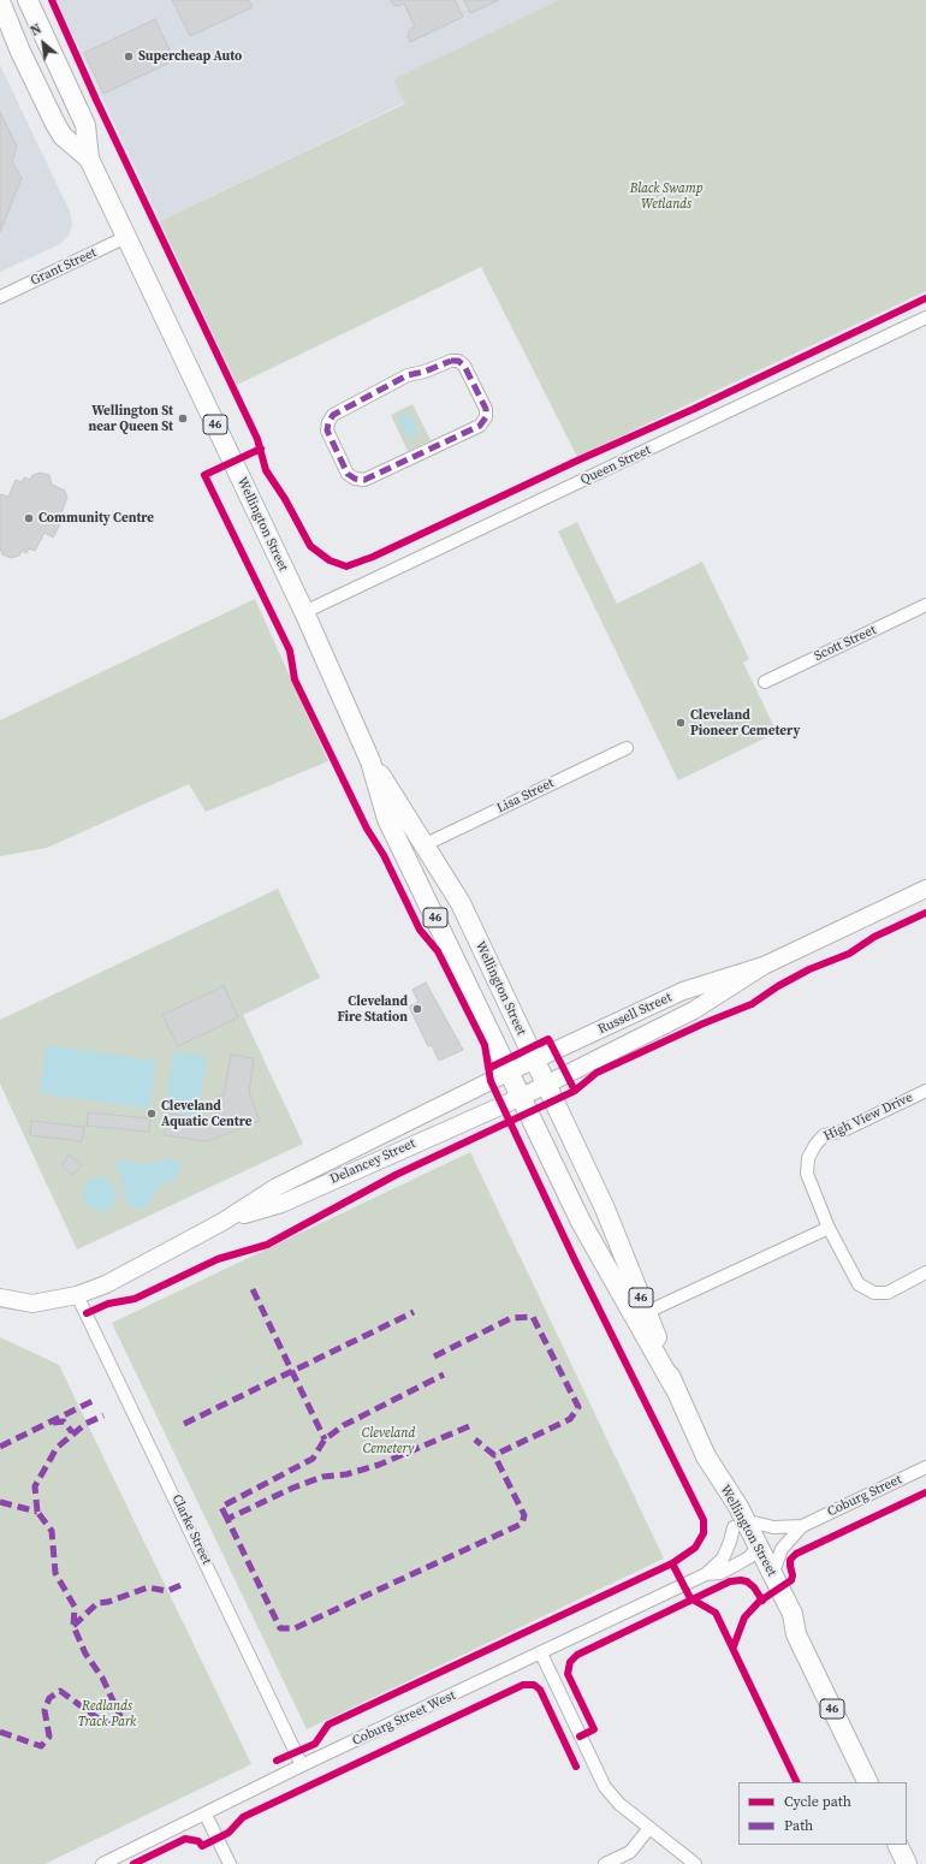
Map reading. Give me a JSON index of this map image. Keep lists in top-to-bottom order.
{
  "streets": {
    "main road": [
      "46",
      "Wellington Street",
      "Russell Street",
      "Delancey Street"
    ],
    "street": [
      "Grant Street",
      "Queen Street",
      "Scott Street",
      "Lisa Street",
      "High View Drive",
      "Coburg Street",
      "Clarke Street",
      "Coburg Street West"
    ]
  },
  "crossings": [
    ["Grant Street", "Wellington Street"],
    ["Queen Street", "Wellington Street"],
    ["Wellington Street", "Lisa Street"],
    ["Wellington Street", "Russell Street"],
    ["Wellington Street", "Delancey Street"],
    ["Wellington Street", "Coburg Street"],
    ["Wellington Street", "Coburg Street West"],
    ["Russell Street", "Delancey Street"],
    ["Delancey Street", "Clarke Street"],
    ["Coburg Street", "Coburg Street West"],
    ["Clarke Street", "Coburg Street West"]
  ],
  "parks": ["Black Swamp Wetlands", "Cleveland Cemetery", "Redlands Track Park"],
  "places": [
    "Supercheap Auto",
    "Wellington St near Queen St",
    "Community Centre",
    "Cleveland Pioneer Cemetery",
    "Cleveland Fire Station",
    "Cleveland Aquatic Centre"
  ],
  "legend": ["Cycle path", "Path"],
  "north": "top left"
}
